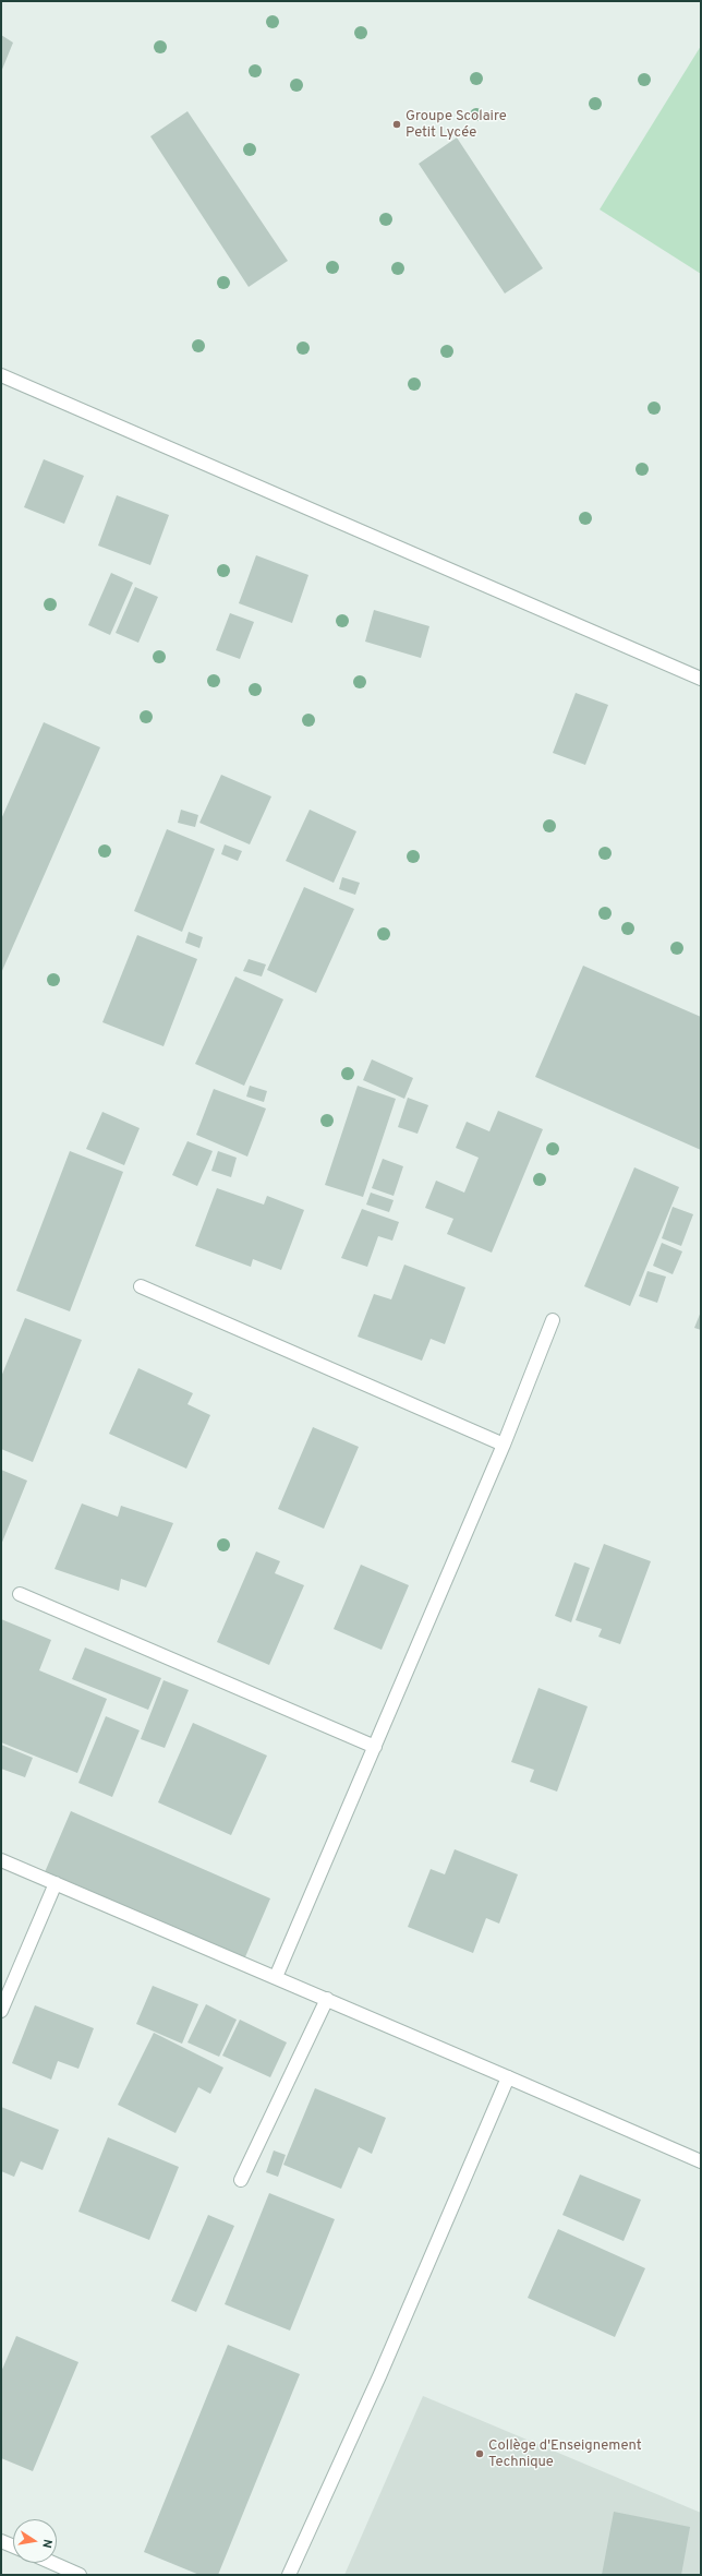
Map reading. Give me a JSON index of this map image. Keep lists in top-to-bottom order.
{
  "places": ["Groupe Scolaire Petit Lycée", "Collège d'Enseignement Technique"],
  "north": "right"
}
